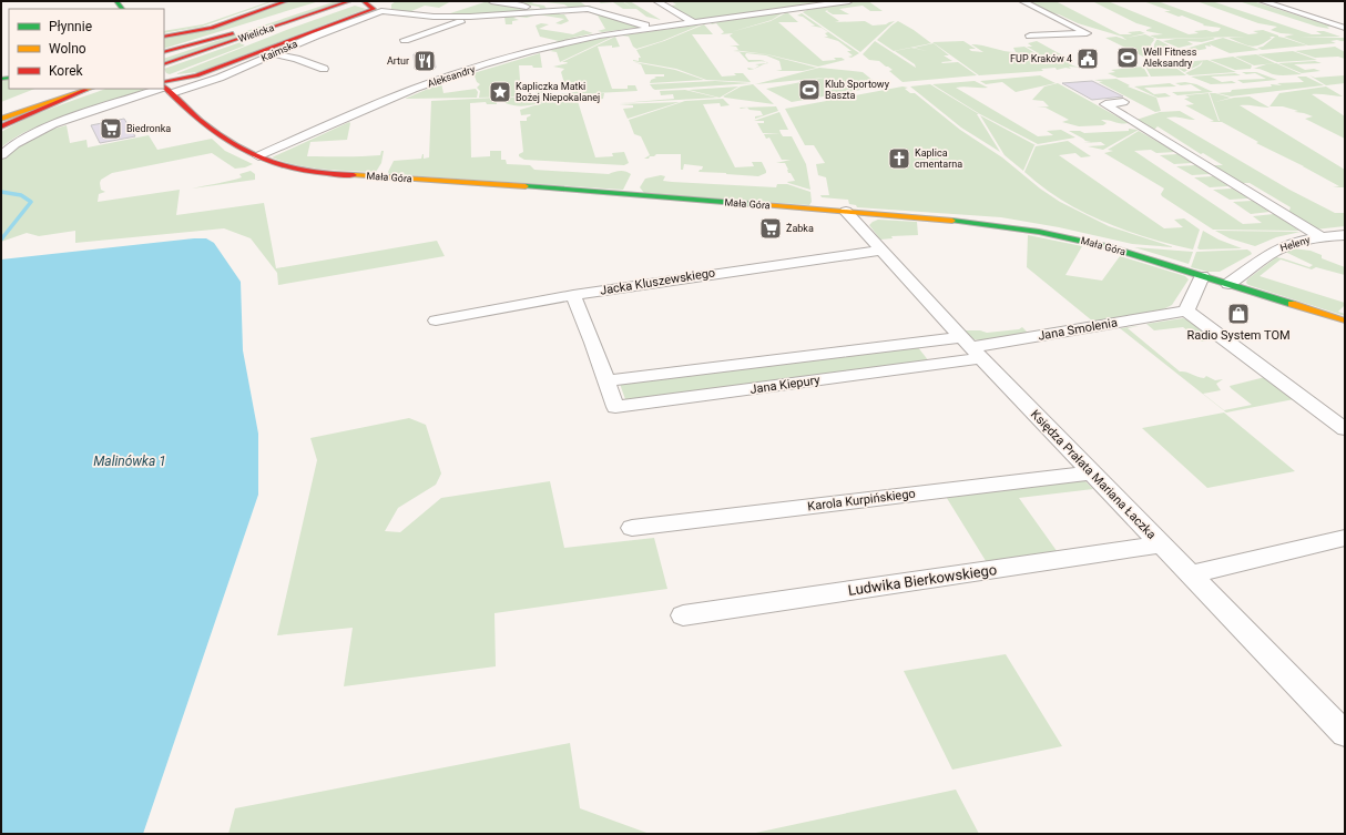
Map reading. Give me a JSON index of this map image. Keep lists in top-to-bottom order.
{
  "streets": {
    "main road": ["Wielicka", "Mała Góra"],
    "street": [
      "Kaimska",
      "Aleksandry",
      "Heleny",
      "Jacka Kluszewskiego",
      "Jana Smolenia",
      "Jana Kiepury",
      "Księdza Prałata Mariana Łaczka",
      "Karola Kurpińskiego",
      "Ludwika Bierkowskiego"
    ]
  },
  "crossings": [
    ["Kaimska", "Mała Góra"],
    ["Aleksandry", "Mała Góra"],
    ["Mała Góra", "Heleny"],
    ["Mała Góra", "Księdza Prałata Mariana Łaczka"],
    ["Jacka Kluszewskiego", "Jana Kiepury"],
    ["Jacka Kluszewskiego", "Księdza Prałata Mariana Łaczka"],
    ["Jana Smolenia", "Jana Kiepury"],
    ["Jana Smolenia", "Księdza Prałata Mariana Łaczka"],
    ["Jana Kiepury", "Księdza Prałata Mariana Łaczka"],
    ["Księdza Prałata Mariana Łaczka", "Karola Kurpińskiego"],
    ["Księdza Prałata Mariana Łaczka", "Ludwika Bierkowskiego"]
  ],
  "water": ["Malinówka 1"],
  "places": {
    "sports": ["Well Fitness Aleksandry", "Klub Sportowy Baszta"],
    "public building": ["FUP Kraków 4"],
    "restaurant": ["Artur"],
    "place": ["Kapliczka Matki Bożej Niepokalanej"],
    "supermarket": ["Biedronka", "Żabka"],
    "church": ["Kaplica cmentarna"],
    "shop": ["Radio System TOM"]
  },
  "legend": ["Płynnie", "Wolno", "Korek"]
}
